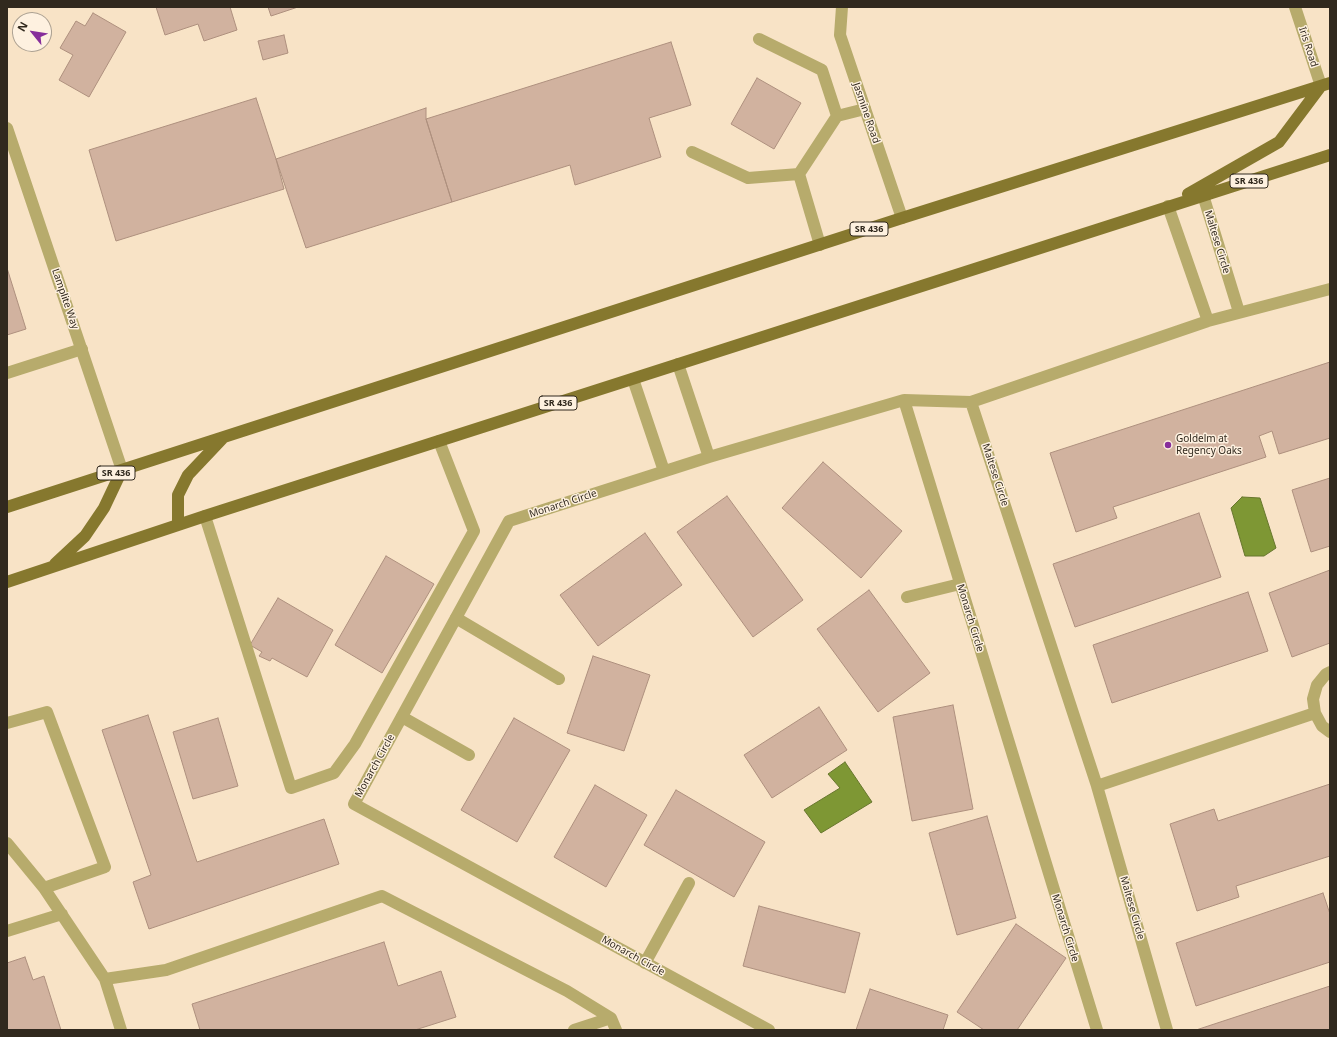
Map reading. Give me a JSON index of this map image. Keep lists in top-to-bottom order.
{
  "streets": {
    "main road": ["SR 436"],
    "street": [
      "Iris Road",
      "Jasmine Road",
      "Maltese Circle",
      "Lamplite Way",
      "Monarch Circle"
    ]
  },
  "crossings": [
    ["Iris Road", "SR 436"],
    ["Jasmine Road", "SR 436"],
    ["SR 436", "Maltese Circle"],
    ["SR 436", "Lamplite Way"]
  ],
  "places": ["Goldelm at Regency Oaks"],
  "north": "top left"
}
